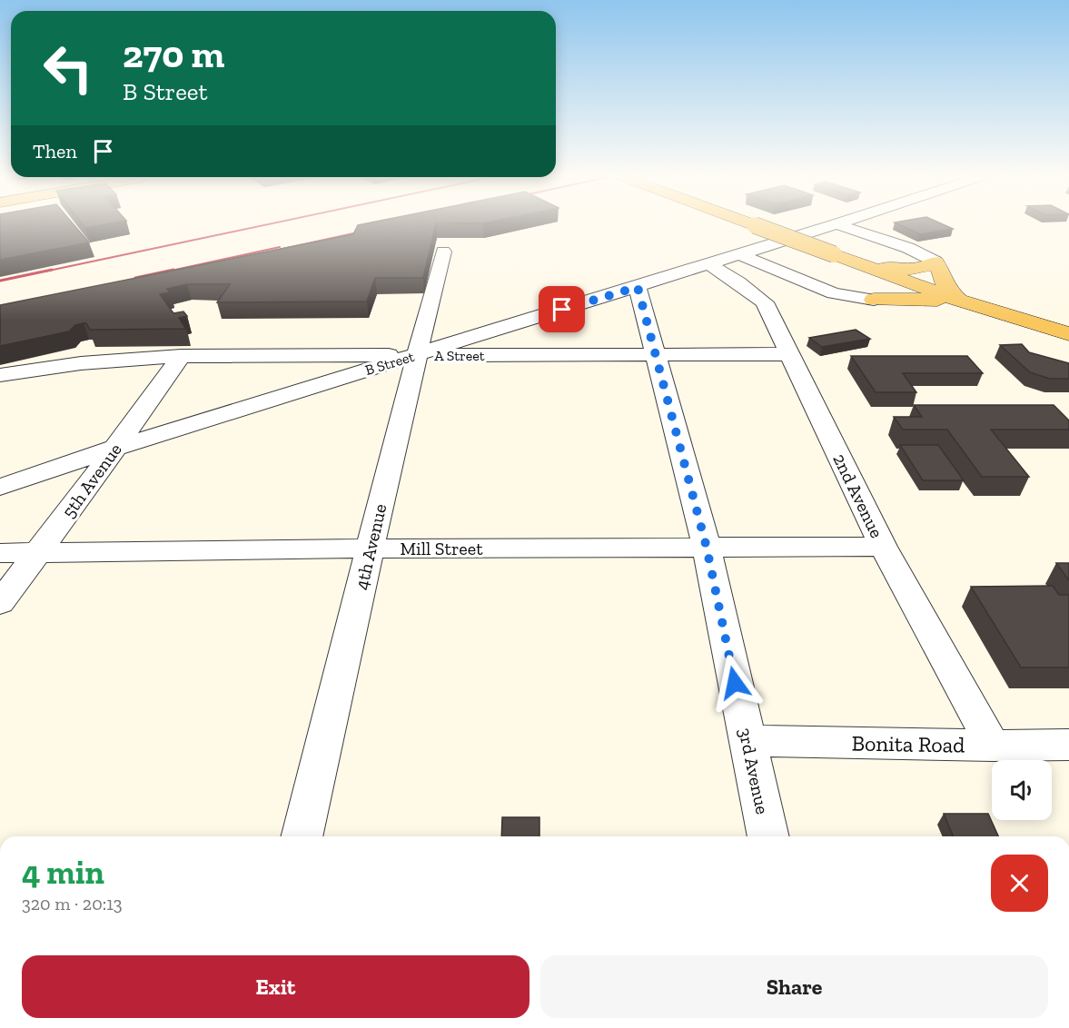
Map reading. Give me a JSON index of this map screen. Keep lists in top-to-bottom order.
{
  "streets": {
    "street": [
      "A Street",
      "B Street",
      "5th Avenue",
      "2nd Avenue",
      "4th Avenue",
      "Mill Street",
      "Bonita Road",
      "3rd Avenue"
    ]
  },
  "crossings": [
    ["A Street", "B Street"],
    ["A Street", "5th Avenue"],
    ["A Street", "2nd Avenue"],
    ["A Street", "4th Avenue"],
    ["A Street", "3rd Avenue"],
    ["B Street", "5th Avenue"],
    ["B Street", "2nd Avenue"],
    ["B Street", "4th Avenue"],
    ["B Street", "3rd Avenue"],
    ["5th Avenue", "Mill Street"],
    ["2nd Avenue", "Mill Street"],
    ["2nd Avenue", "Bonita Road"],
    ["4th Avenue", "Mill Street"],
    ["Mill Street", "3rd Avenue"],
    ["Bonita Road", "3rd Avenue"]
  ],
  "page": {
    "turn": ["270 m", "B Street"],
    "then": "Then",
    "heading": ["4 min", "320 m · 20:13"],
    "buttons": ["Exit", "Share"]
  }
}
